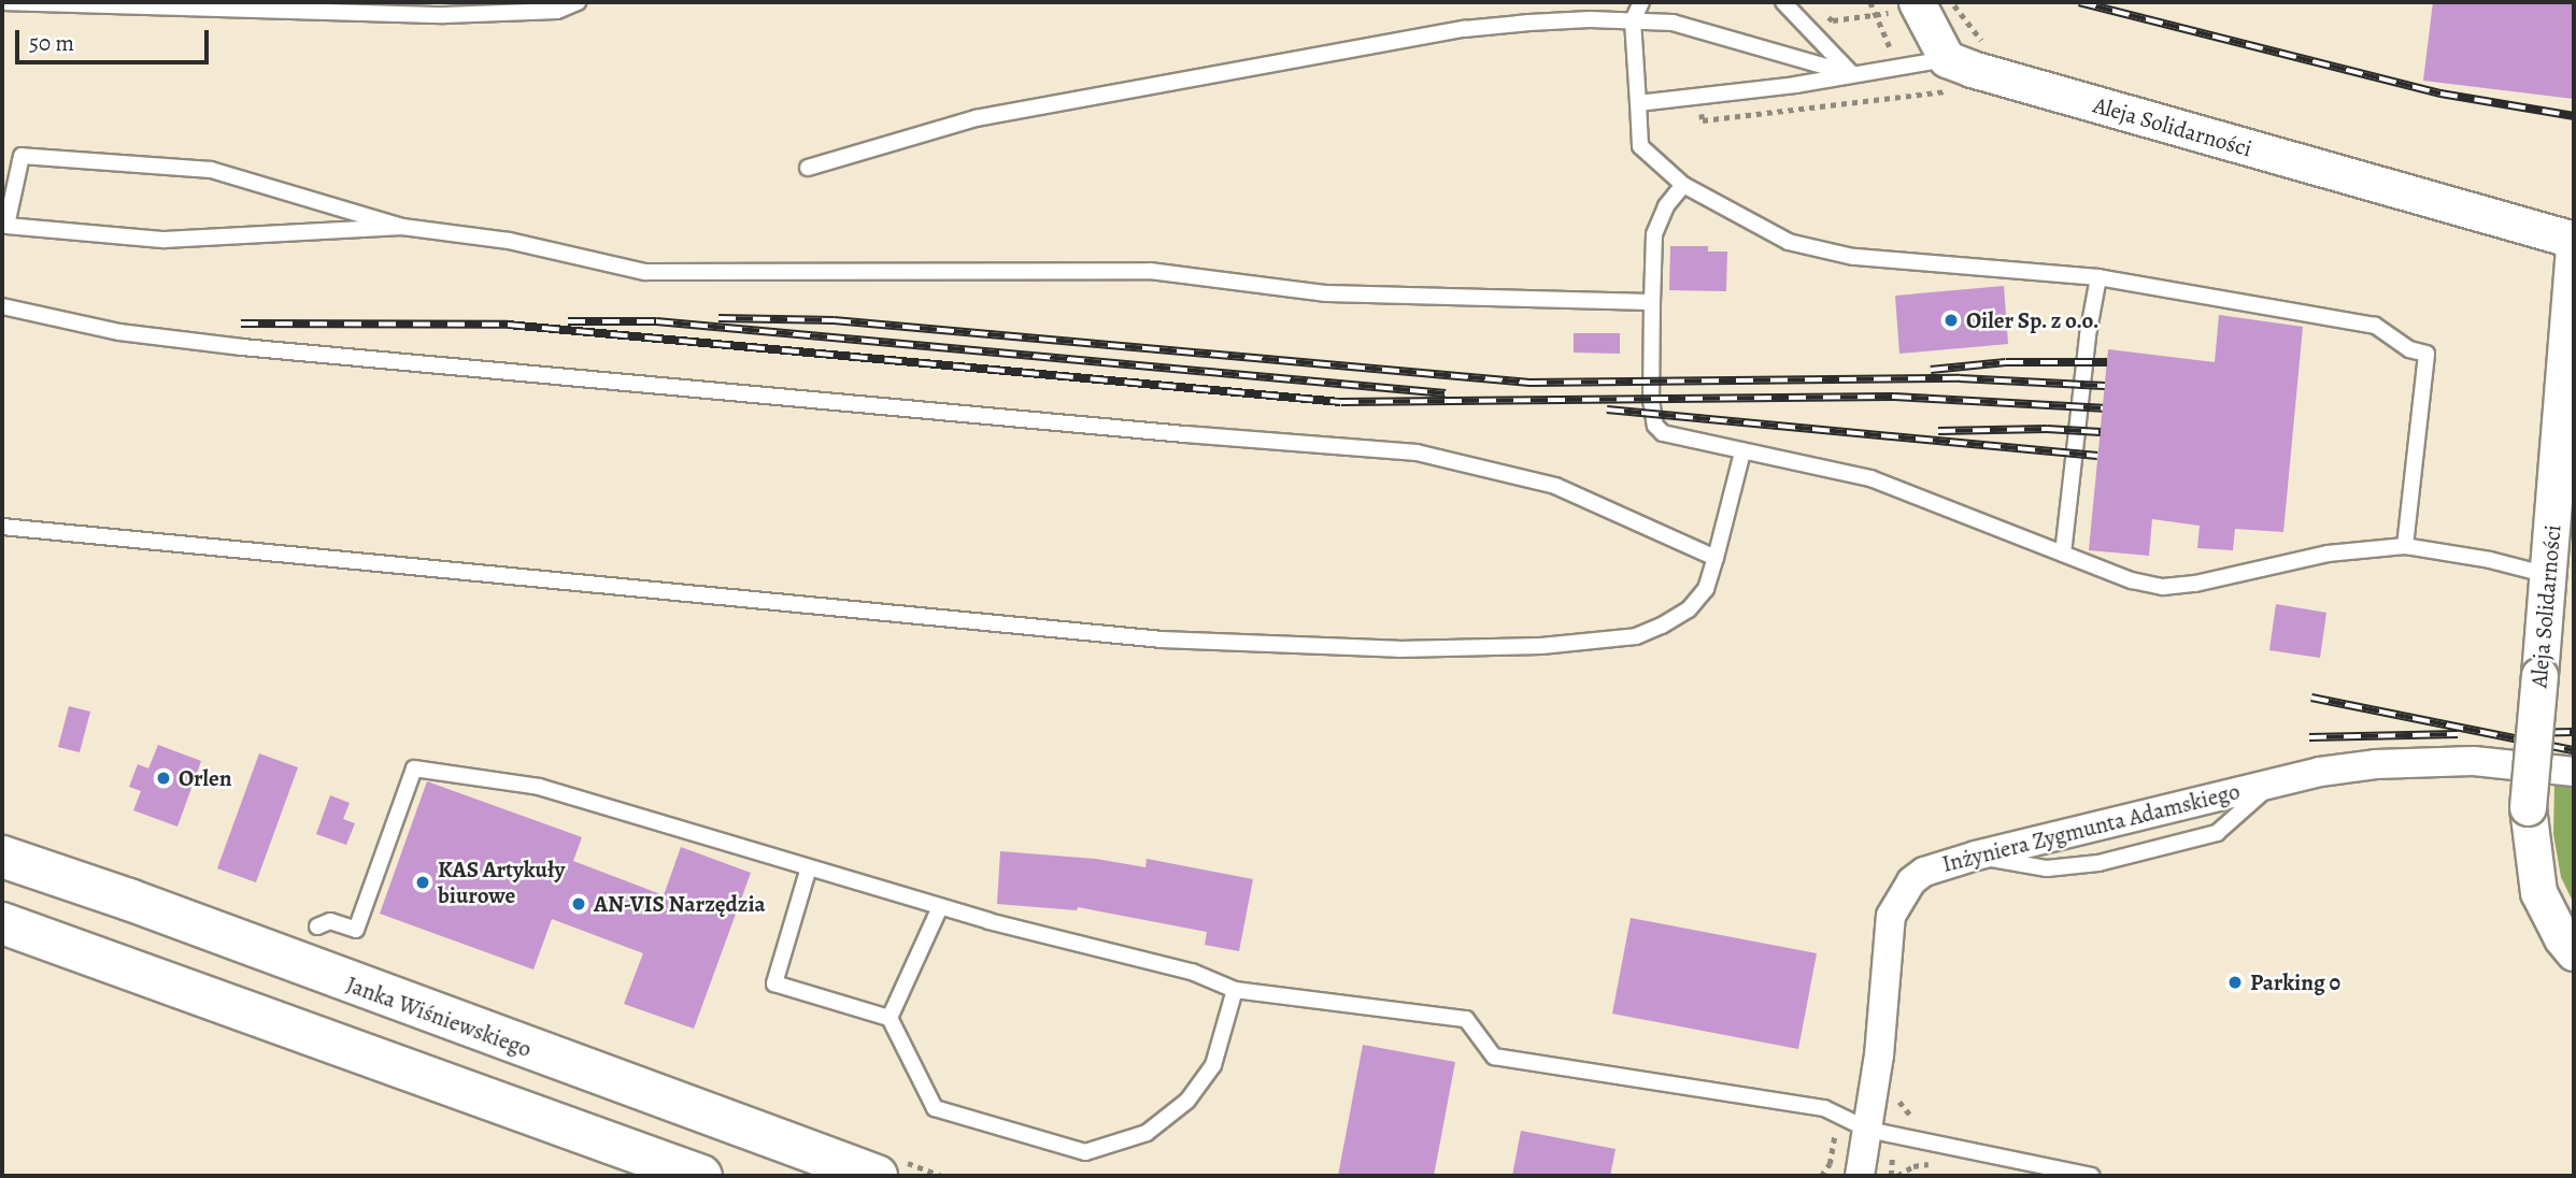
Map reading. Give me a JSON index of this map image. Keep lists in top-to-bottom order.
{
  "streets": {
    "highway": ["Janka Wiśniewskiego"],
    "street": ["Aleja Solidarności", "Inżyniera Zygmunta Adamskiego"]
  },
  "places": [
    "Oiler Sp. z o.o.",
    "Orlen",
    "KAS Artykuły biurowe",
    "AN-VIS Narzędzia",
    "Parking 0"
  ],
  "scale_bar": "50 m"
}
